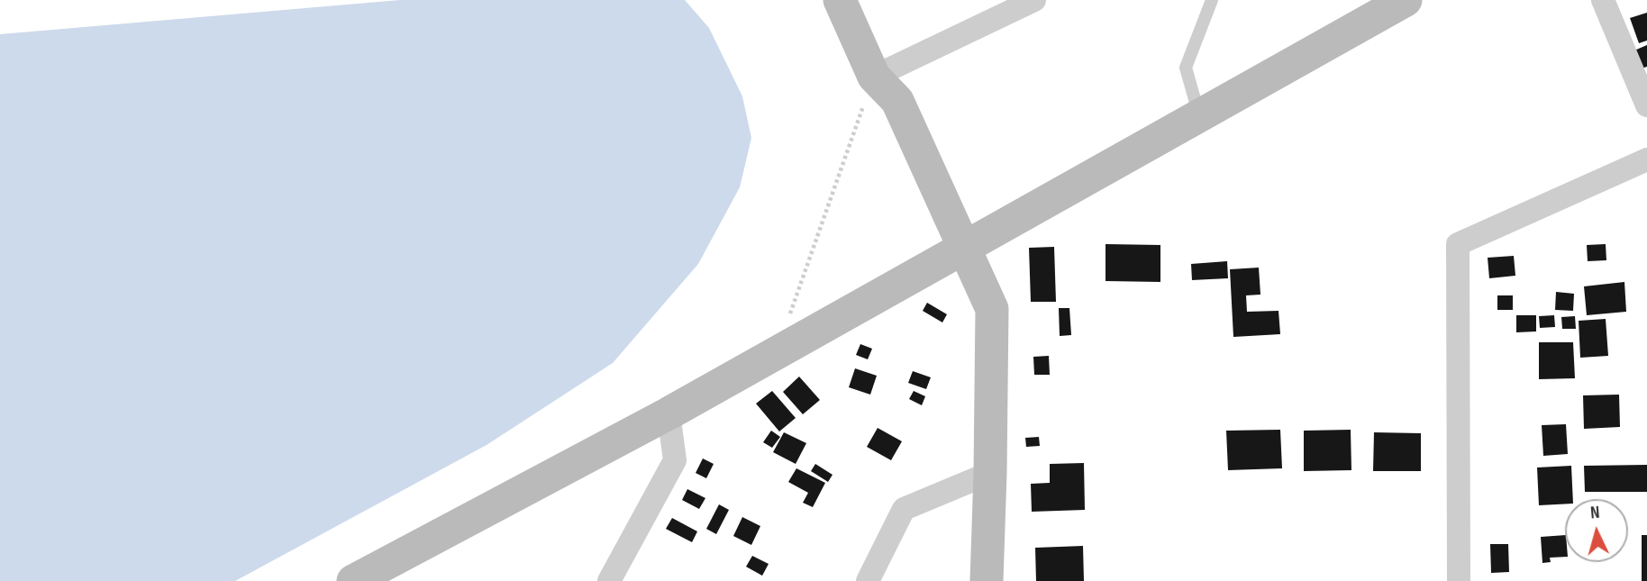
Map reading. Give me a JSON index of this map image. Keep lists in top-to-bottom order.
{
  "north": "top"
}
